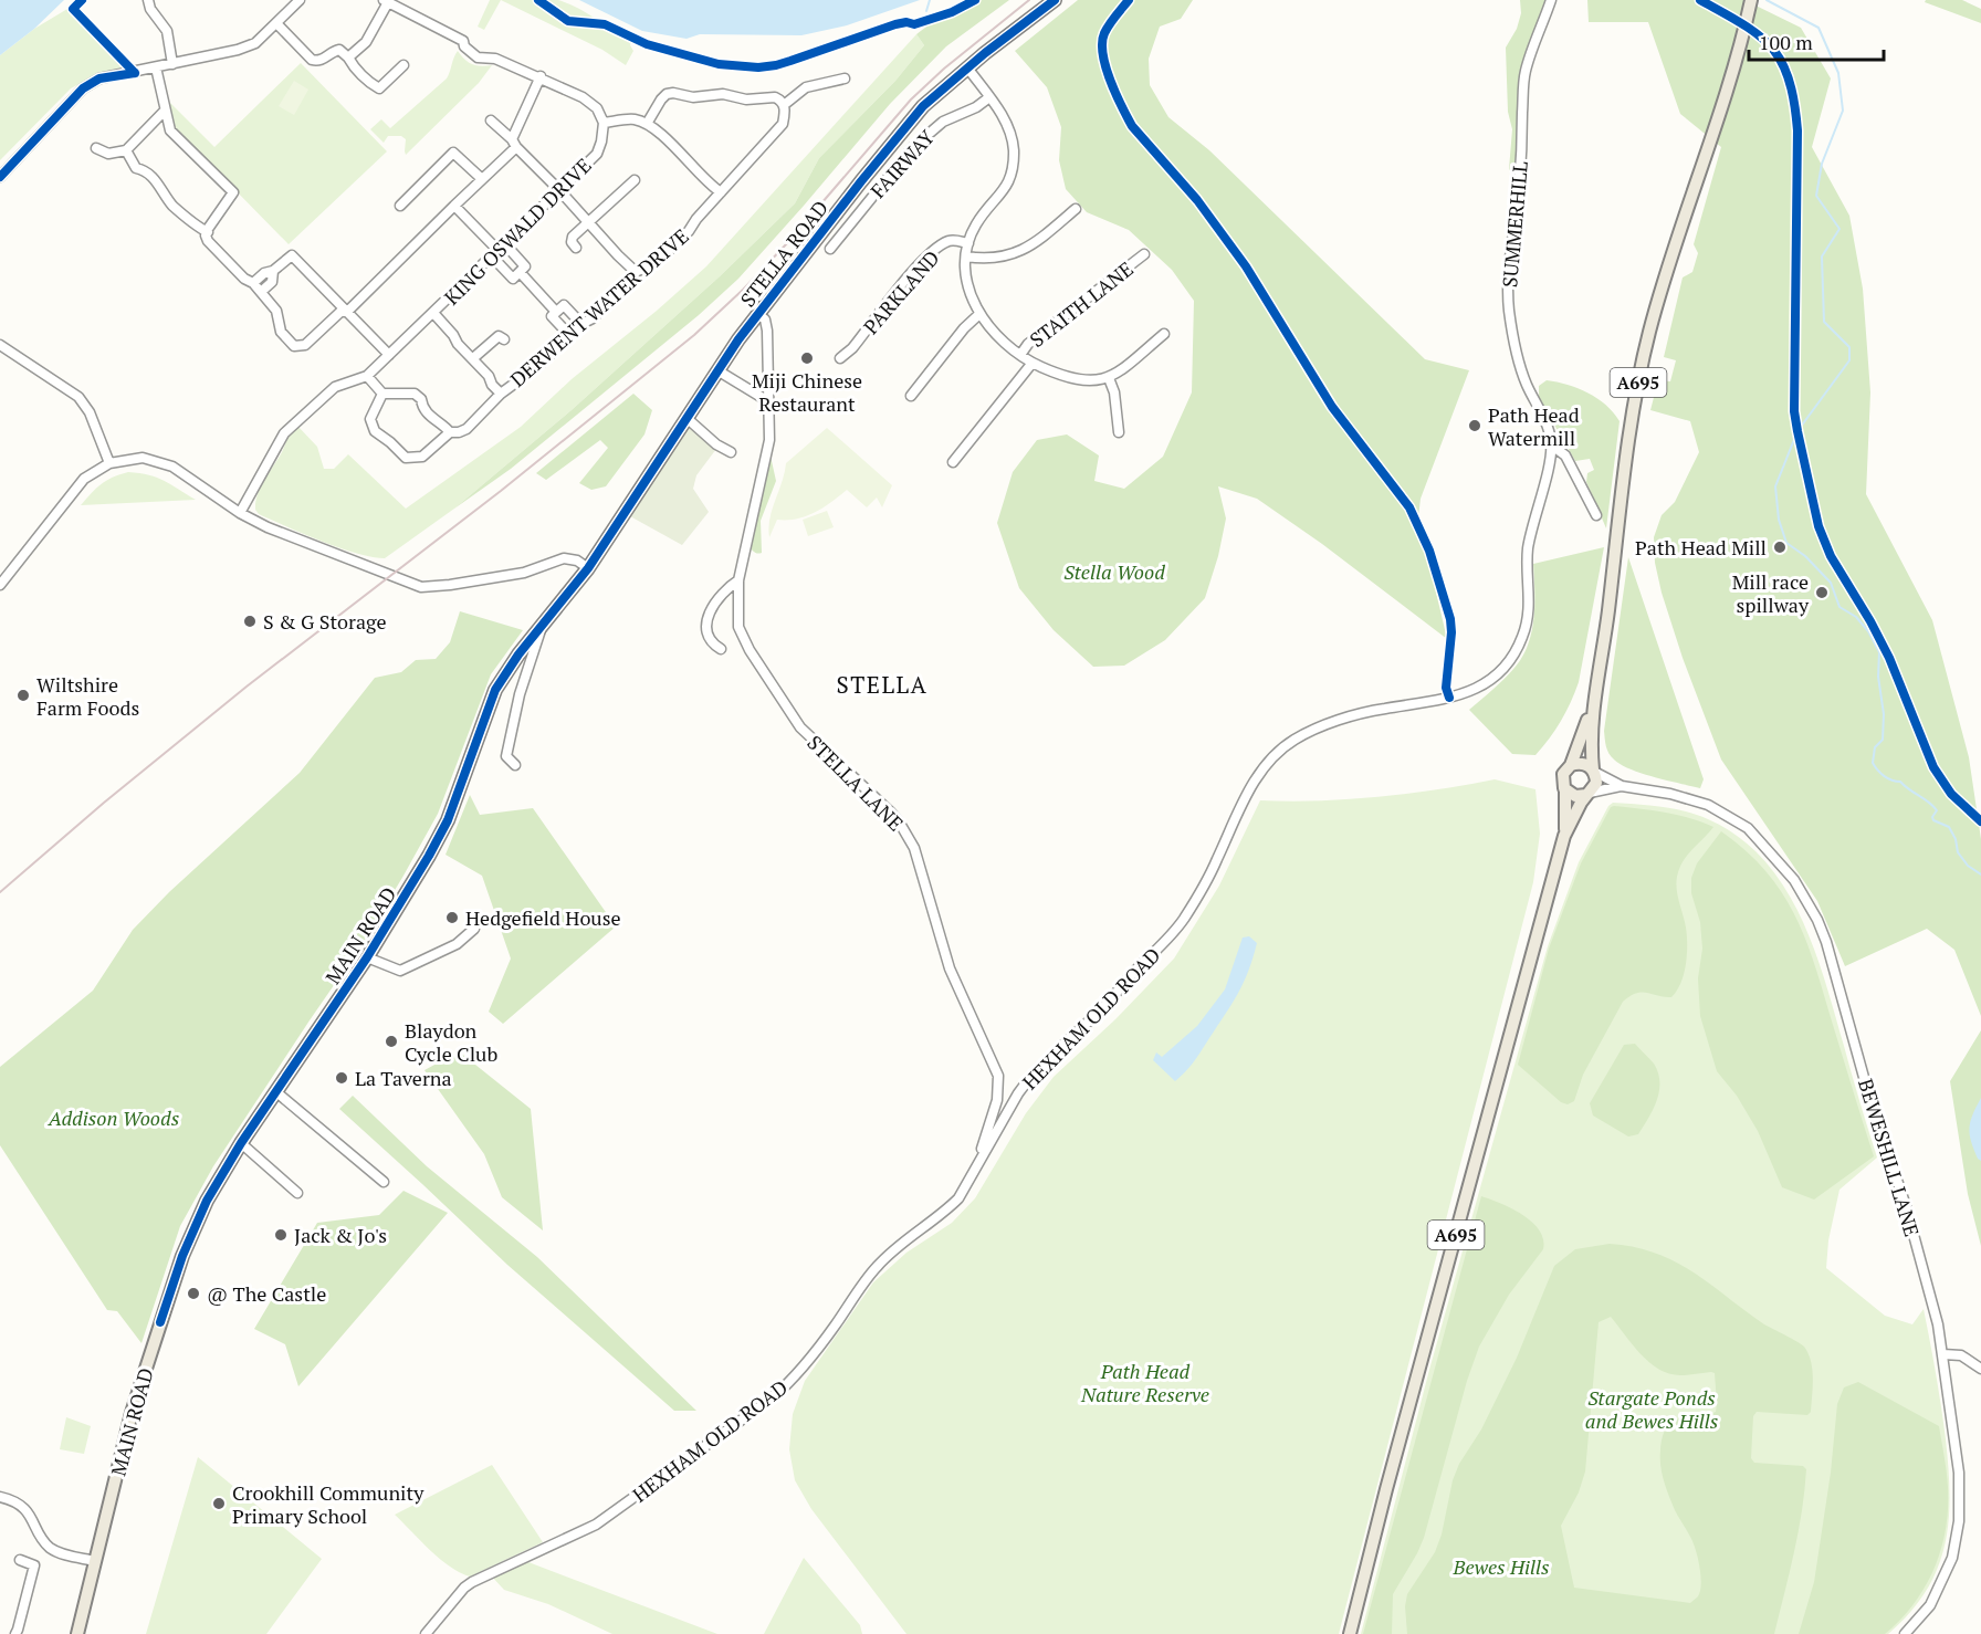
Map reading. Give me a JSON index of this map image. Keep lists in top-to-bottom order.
{
  "streets": {
    "main road": ["STELLA ROAD", "A695", "MAIN ROAD"],
    "street": [
      "FAIRWAY",
      "SUMMERHILL",
      "KING OSWALD DRIVE",
      "PARKLAND",
      "STAITH LANE",
      "DERWENT WATER DRIVE",
      "STELLA LANE",
      "HEXHAM OLD ROAD",
      "BEWESHILL LANE"
    ]
  },
  "crossings": [
    ["SUMMERHILL", "HEXHAM OLD ROAD"],
    ["STELLA ROAD", "STELLA LANE"],
    ["STELLA ROAD", "MAIN ROAD"],
    ["A695", "BEWESHILL LANE"],
    ["STELLA LANE", "HEXHAM OLD ROAD"]
  ],
  "districts": ["STELLA"],
  "parks": [
    "Stella Wood",
    "Addison Woods",
    "Path Head Nature Reserve",
    "Stargate Ponds and Bewes Hills",
    "Bewes Hills"
  ],
  "places": [
    "Miji Chinese Restaurant",
    "Path Head Watermill",
    "Path Head Mill",
    "Mill race spillway",
    "S & G Storage",
    "Wiltshire Farm Foods",
    "Hedgefield House",
    "Blaydon Cycle Club",
    "La Taverna",
    "Jack & Jo's",
    "@ The Castle",
    "Crookhill Community Primary School"
  ],
  "scale_bar": "100 m"
}
